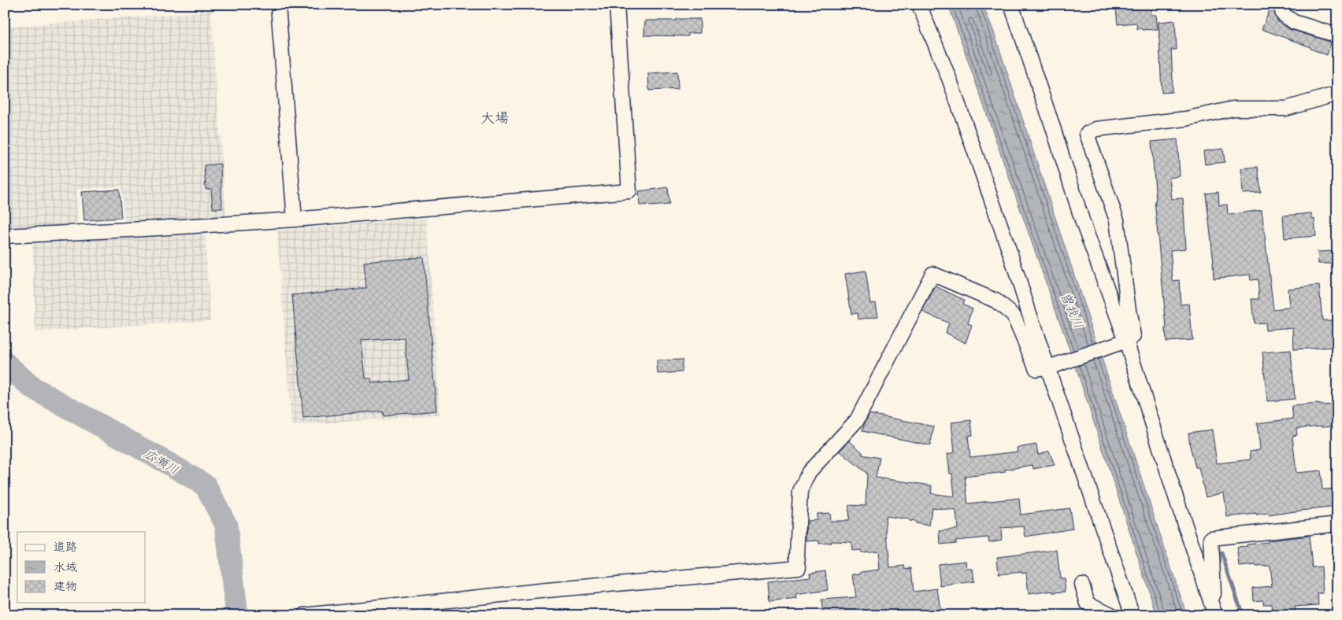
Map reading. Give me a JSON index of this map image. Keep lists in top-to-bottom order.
{
  "districts": ["大場"],
  "water": ["曽我川", "広瀬川"],
  "legend": ["道路", "水域", "建物"]
}
